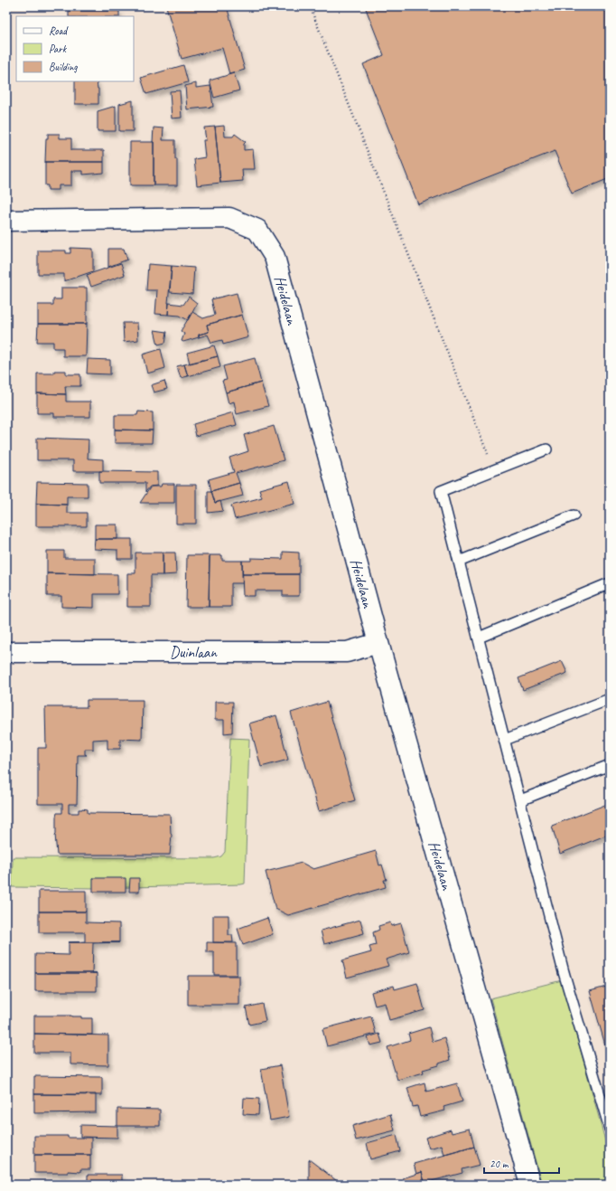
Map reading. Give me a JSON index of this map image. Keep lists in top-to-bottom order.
{
  "streets": {
    "street": ["Heidelaan", "Duinlaan"]
  },
  "crossings": [
    ["Heidelaan", "Duinlaan"]
  ],
  "legend": ["Road", "Park", "Building"],
  "scale_bar": "20 m"
}
